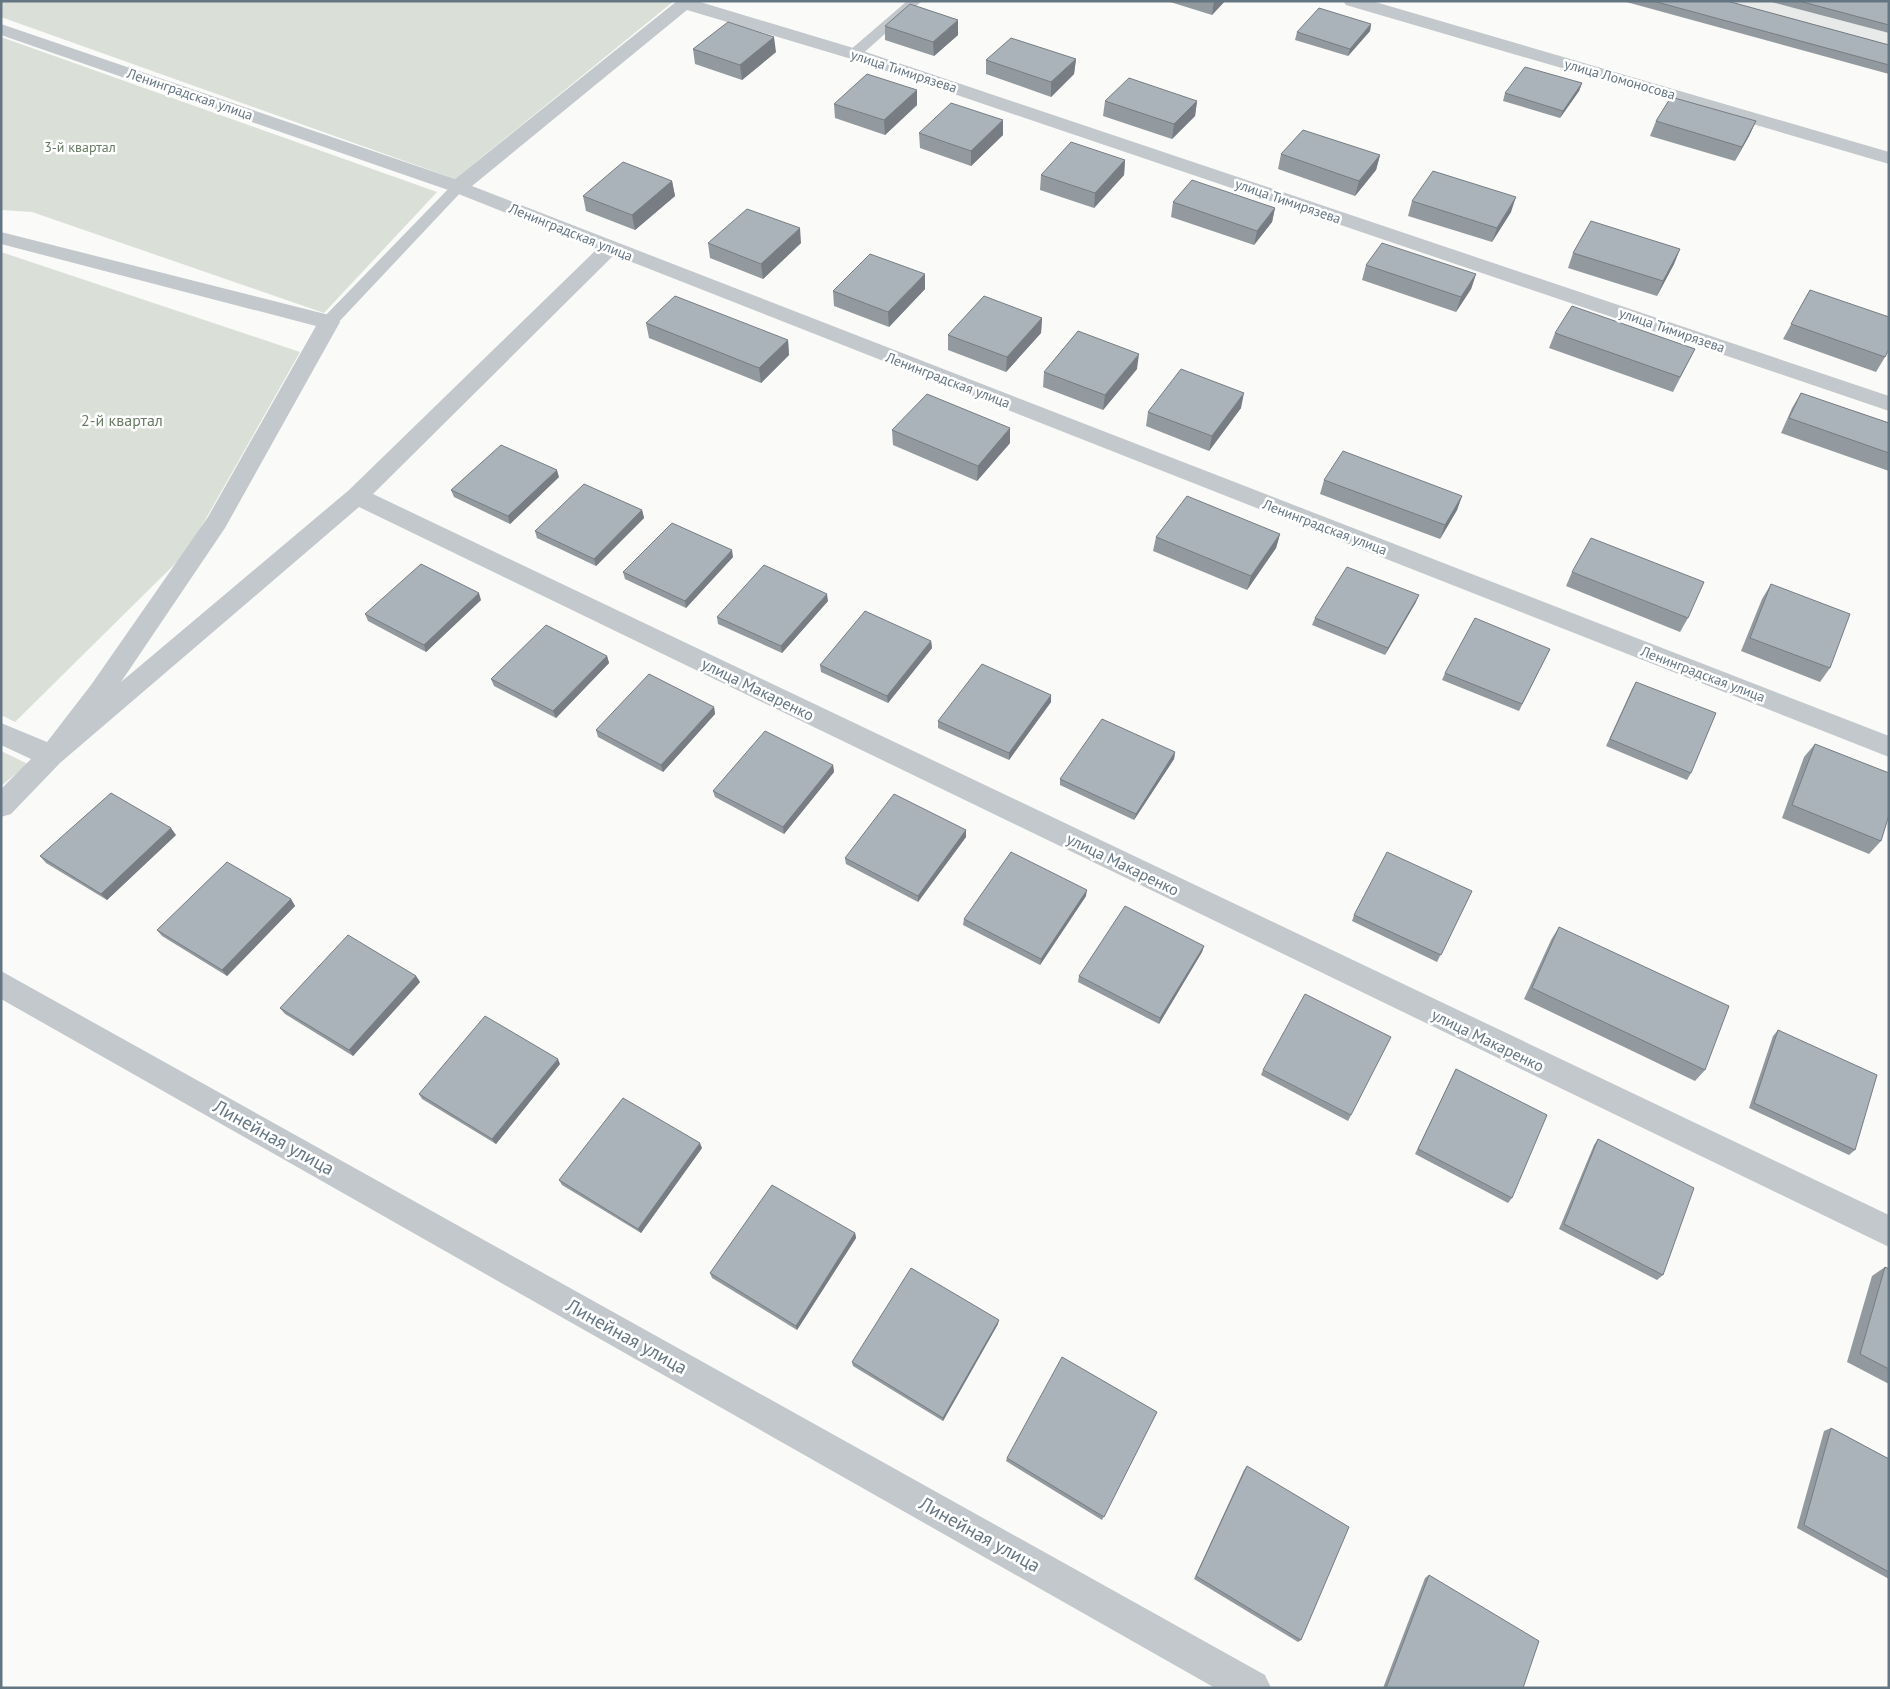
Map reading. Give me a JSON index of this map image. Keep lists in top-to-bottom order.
{
  "streets": {
    "street": [
      "улица Тимирязева",
      "улица Ломоносова",
      "Ленинградская улица",
      "улица Макаренко",
      "Линейная улица"
    ]
  },
  "parks": ["3-й квартал", "2-й квартал"]
}
